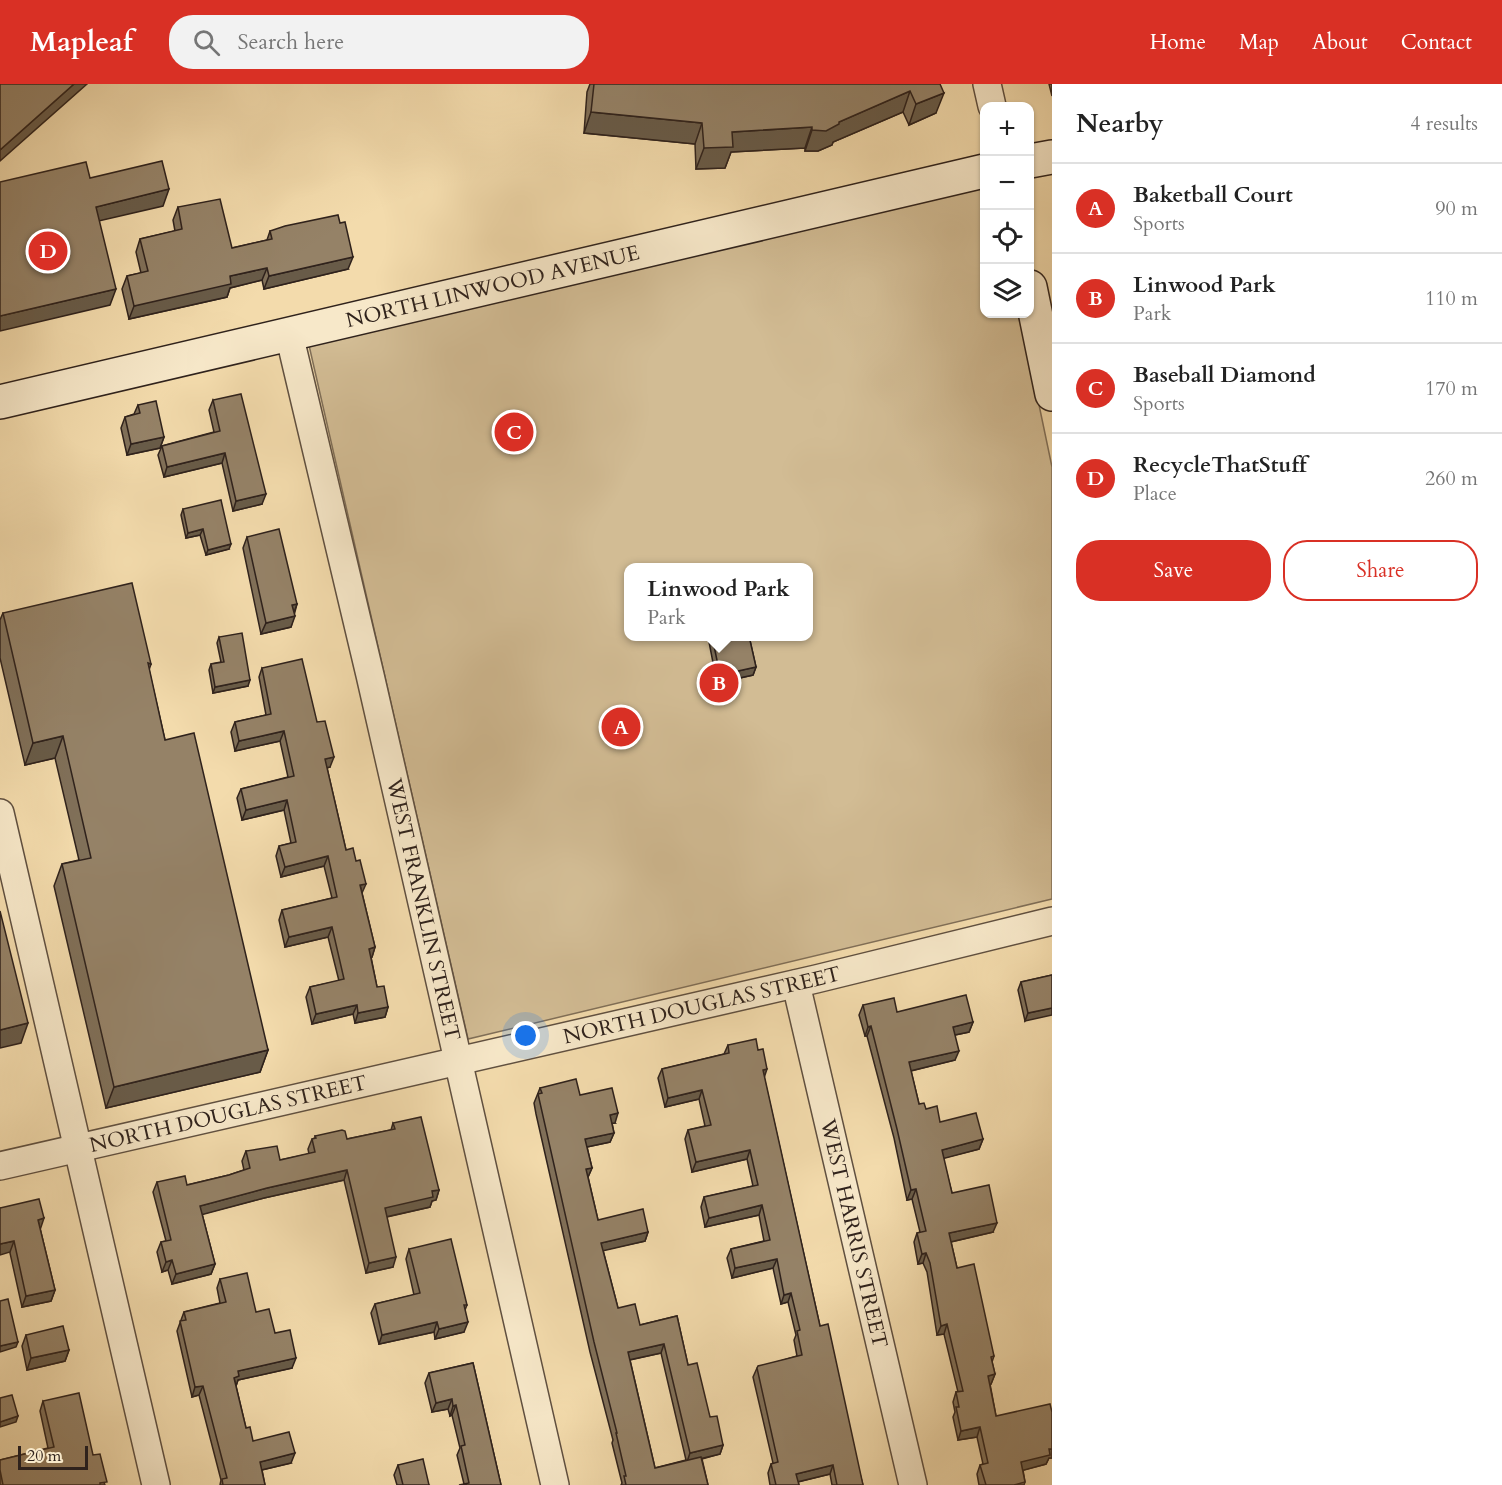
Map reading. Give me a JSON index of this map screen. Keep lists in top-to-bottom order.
{
  "streets": {
    "street": [
      "NORTH LINWOOD AVENUE",
      "WEST FRANKLIN STREET",
      "NORTH DOUGLAS STREET",
      "WEST HARRIS STREET"
    ]
  },
  "crossings": [
    ["NORTH LINWOOD AVENUE", "WEST FRANKLIN STREET"],
    ["WEST FRANKLIN STREET", "NORTH DOUGLAS STREET"],
    ["NORTH DOUGLAS STREET", "WEST HARRIS STREET"]
  ],
  "scale_bar": "20 m",
  "page": {
    "header": "Mapleaf",
    "search": "Search here",
    "nav": [
      "Home",
      "Map",
      "About",
      "Contact"
    ],
    "heading": ["Nearby", "4 results"],
    "map_buttons": ["+", "−"],
    "list": [
      {
        "mark": "A",
        "name": "Baketball Court",
        "note": "Sports",
        "value": "90 m"
      },
      {
        "mark": "B",
        "name": "Linwood Park",
        "note": "Park",
        "value": "110 m"
      },
      {
        "mark": "C",
        "name": "Baseball Diamond",
        "note": "Sports",
        "value": "170 m"
      },
      {
        "mark": "D",
        "name": "RecycleThatStuff",
        "note": "Place",
        "value": "260 m"
      }
    ],
    "pins": [
      "D",
      "C",
      "B",
      "A"
    ],
    "buttons": ["Save", "Share"],
    "popup": ["Linwood Park", "Park"],
    "scale": "20 m"
  }
}
